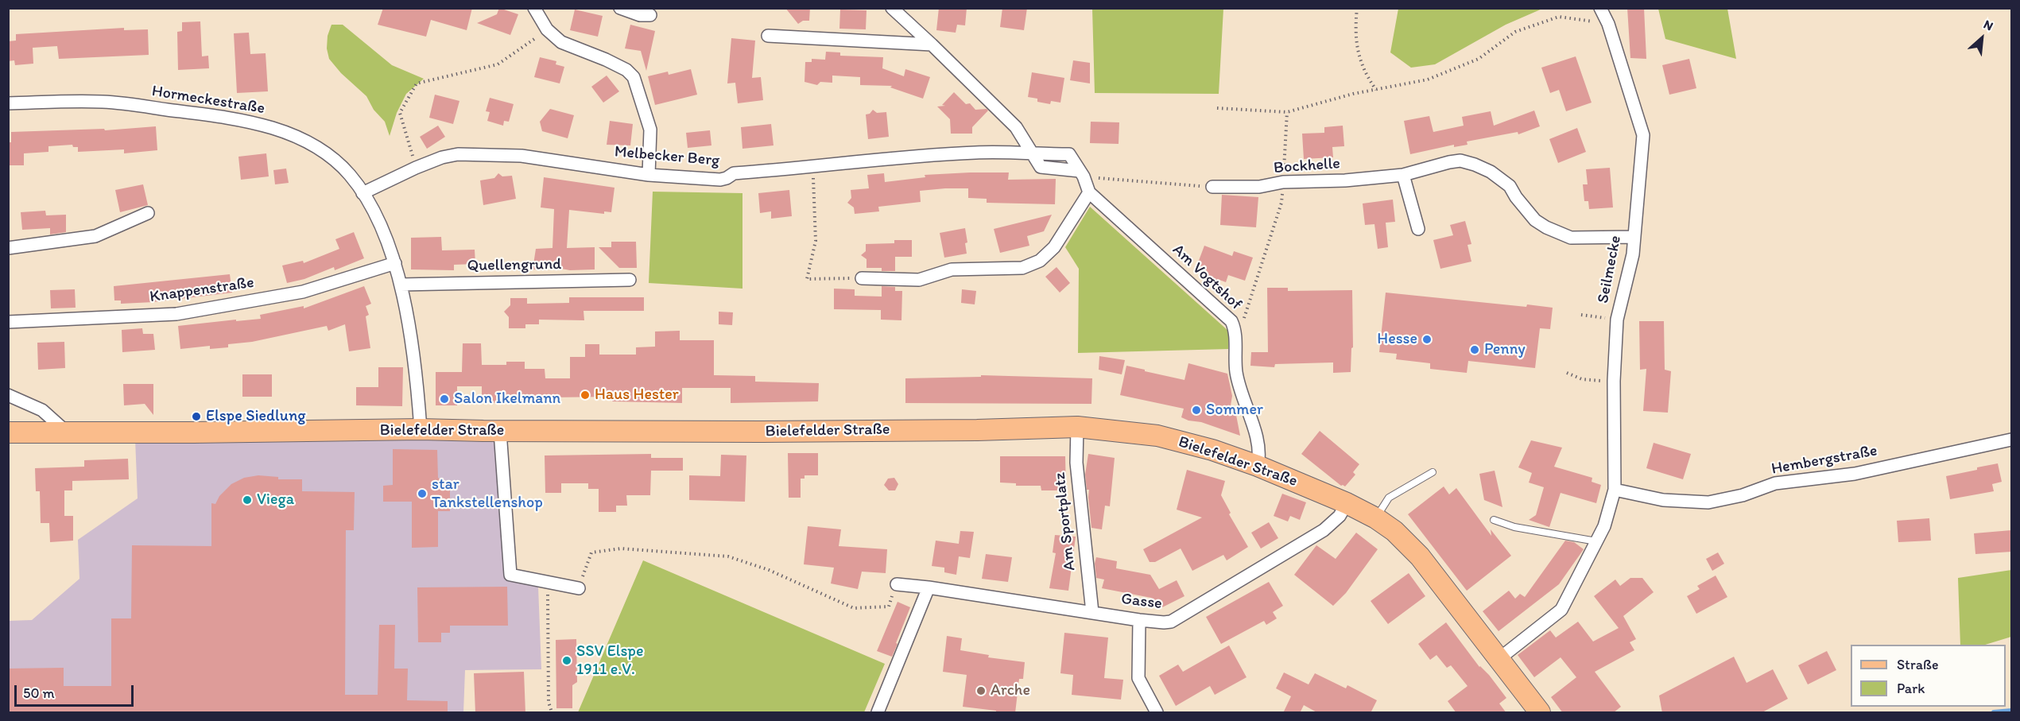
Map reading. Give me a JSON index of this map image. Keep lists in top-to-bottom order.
{
  "streets": {
    "main road": ["Bielefelder Straße"],
    "street": [
      "Hormeckestraße",
      "Melbecker Berg",
      "Bockhelle",
      "Quellengrund",
      "Seilmecke",
      "Am Vogtshof",
      "Knappenstraße",
      "Hembergstraße",
      "Am Sportplatz",
      "Gasse"
    ]
  },
  "crossings": [
    ["Hormeckestraße", "Melbecker Berg"],
    ["Hormeckestraße", "Quellengrund"],
    ["Hormeckestraße", "Knappenstraße"],
    ["Hormeckestraße", "Bielefelder Straße"],
    ["Melbecker Berg", "Am Vogtshof"],
    ["Bockhelle", "Seilmecke"],
    ["Seilmecke", "Bielefelder Straße"],
    ["Seilmecke", "Hembergstraße"],
    ["Am Vogtshof", "Bielefelder Straße"],
    ["Bielefelder Straße", "Am Sportplatz"],
    ["Bielefelder Straße", "Gasse"],
    ["Am Sportplatz", "Gasse"]
  ],
  "places": [
    "Hesse",
    "Penny",
    "Haus Hester",
    "Salon Ikelmann",
    "Sommer",
    "Elspe Siedlung",
    "star Tankstellenshop",
    "Viega",
    "SSV Elspe 1911 e.V.",
    "Arche"
  ],
  "legend": ["Straße", "Park"],
  "scale_bar": "50 m",
  "north": "top right"
}
